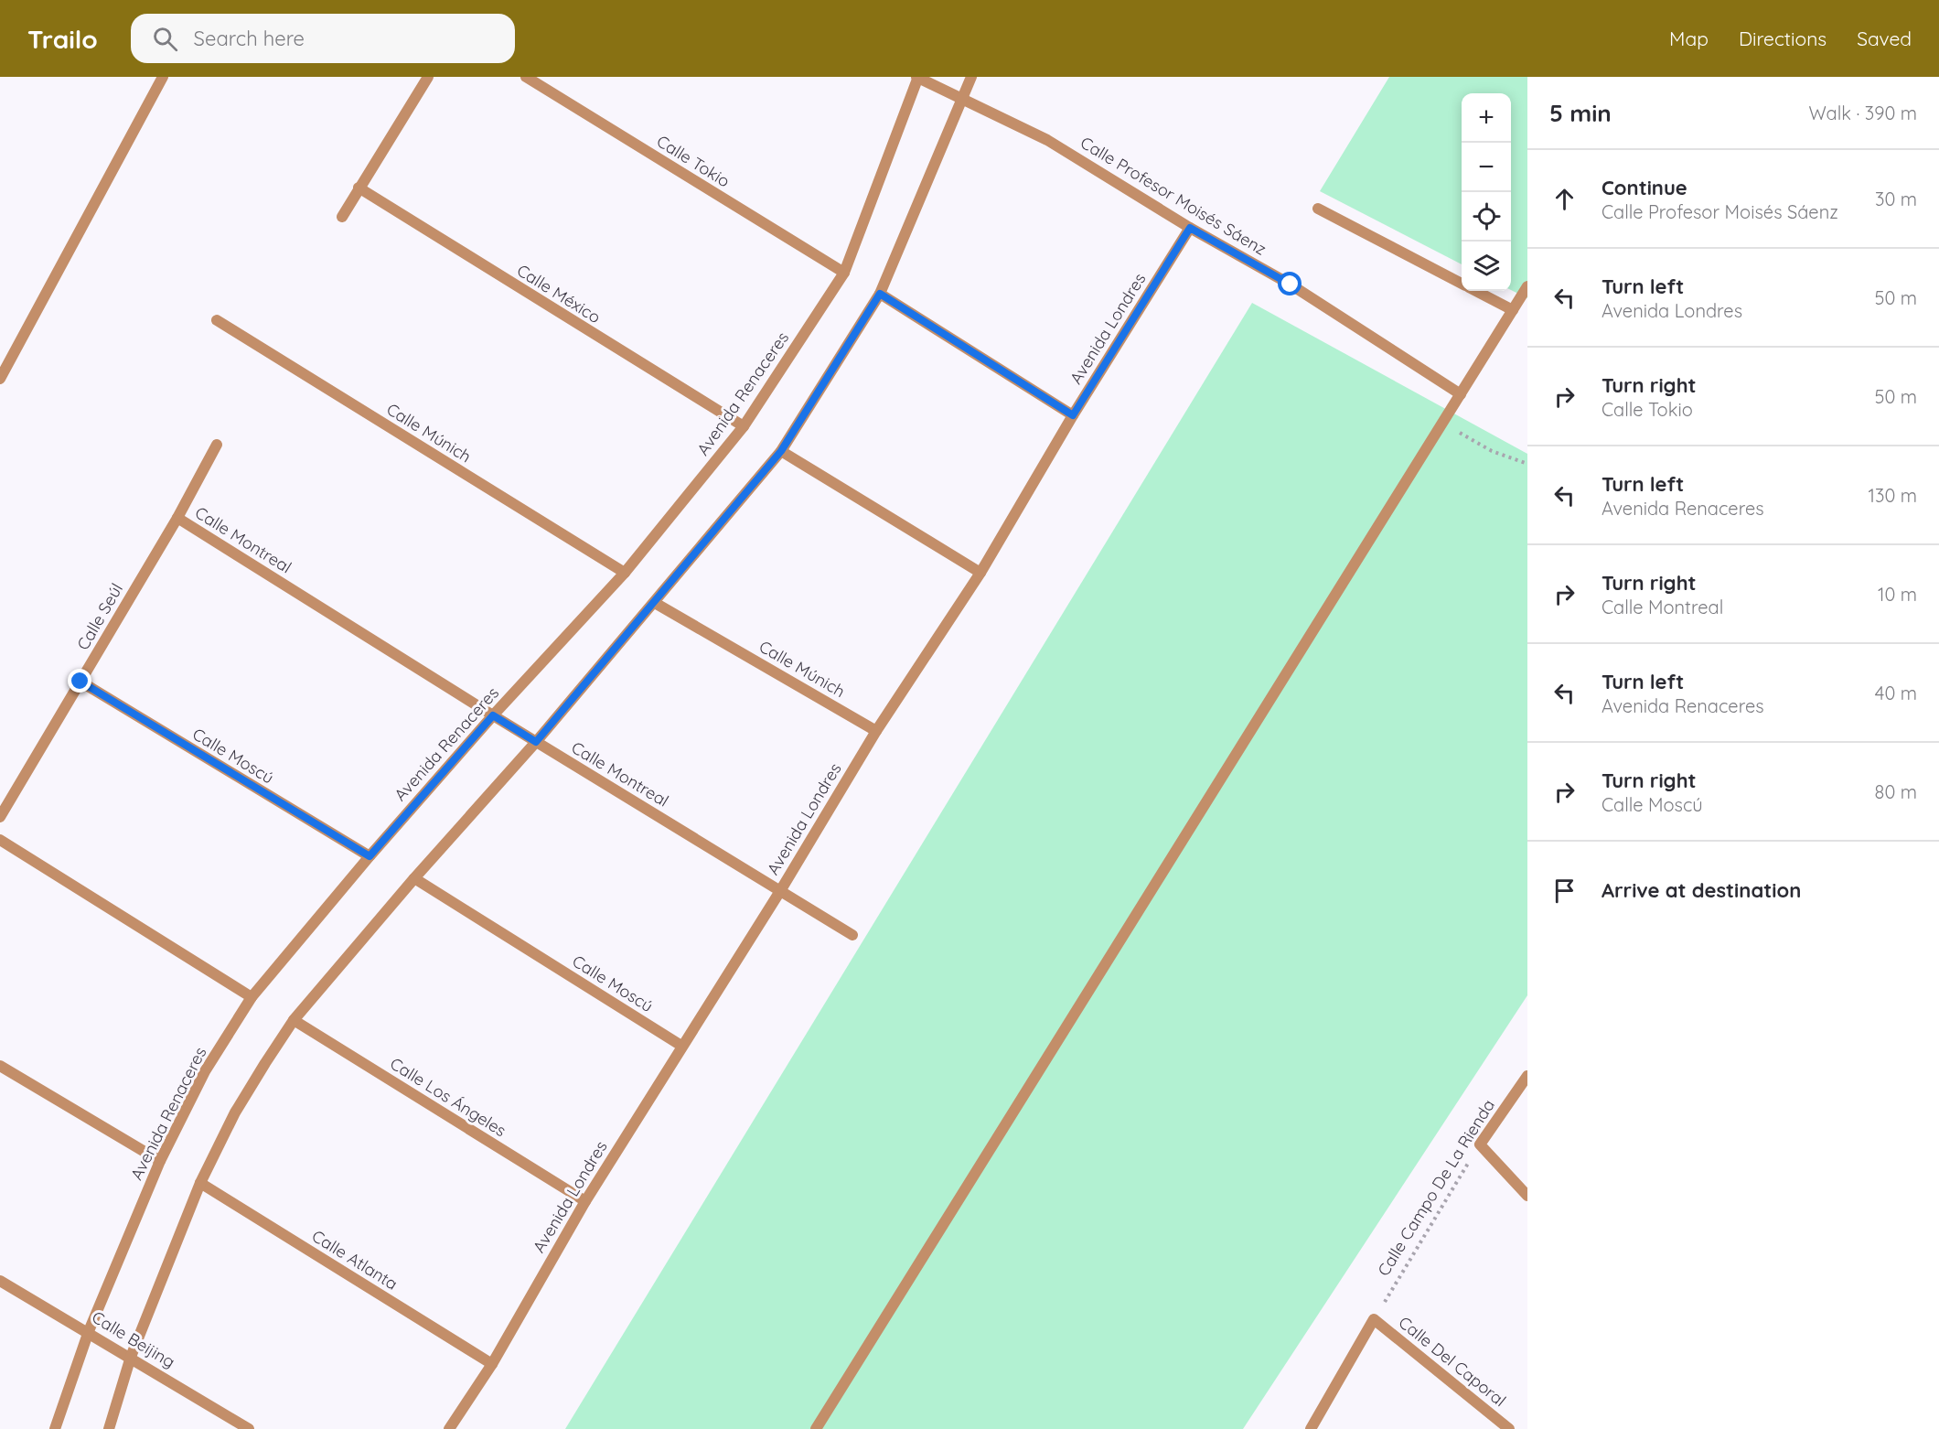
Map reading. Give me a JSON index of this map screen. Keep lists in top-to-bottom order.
{
  "streets": {
    "street": [
      "Calle Tokio",
      "Calle Profesor Moisés Sáenz",
      "Calle México",
      "Avenida Londres",
      "Avenida Renaceres",
      "Calle Múnich",
      "Calle Montreal",
      "Calle Seúl",
      "Calle Moscú",
      "Calle Los Ángeles",
      "Calle Campo De La Rienda",
      "Calle Atlanta",
      "Calle Beijing",
      "Calle Del Caporal"
    ]
  },
  "crossings": [
    ["Calle Tokio", "Avenida Renaceres"],
    ["Calle Profesor Moisés Sáenz", "Avenida Londres"],
    ["Calle Profesor Moisés Sáenz", "Avenida Renaceres"],
    ["Calle México", "Avenida Renaceres"],
    ["Avenida Londres", "Calle Múnich"],
    ["Avenida Londres", "Calle Montreal"],
    ["Avenida Londres", "Calle Moscú"],
    ["Avenida Londres", "Calle Los Ángeles"],
    ["Avenida Londres", "Calle Atlanta"],
    ["Avenida Renaceres", "Calle Múnich"],
    ["Avenida Renaceres", "Calle Montreal"],
    ["Avenida Renaceres", "Calle Moscú"],
    ["Avenida Renaceres", "Calle Beijing"],
    ["Calle Montreal", "Calle Seúl"],
    ["Calle Seúl", "Calle Moscú"],
    ["Calle Campo De La Rienda", "Calle Del Caporal"]
  ],
  "page": {
    "header": "Trailo",
    "search": "Search here",
    "nav": ["Map", "Directions", "Saved"],
    "heading": ["5 min", "Walk · 390 m"],
    "map_buttons": ["+", "−"],
    "list": [
      ["Continue", "Calle Profesor Moisés Sáenz", "30 m"],
      ["Turn left", "Avenida Londres", "50 m"],
      ["Turn right", "Calle Tokio", "50 m"],
      ["Turn left", "Avenida Renaceres", "130 m"],
      ["Turn right", "Calle Montreal", "10 m"],
      ["Turn left", "Avenida Renaceres", "40 m"],
      ["Turn right", "Calle Moscú", "80 m"],
      "Arrive at destination"
    ]
  }
}
